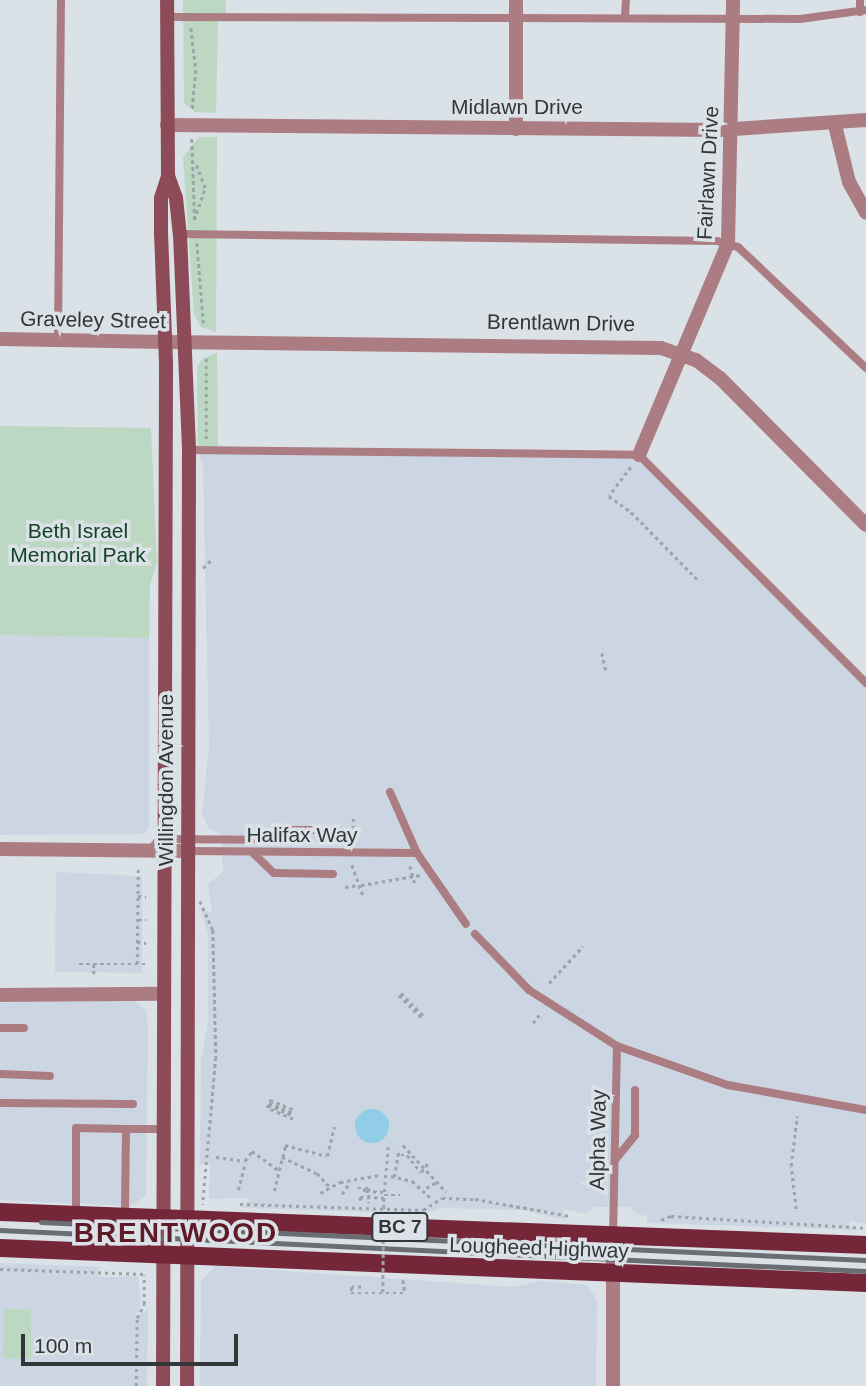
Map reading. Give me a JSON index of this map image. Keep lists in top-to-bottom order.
{
  "streets": {
    "main road": ["Willingdon Avenue", "BC 7", "Lougheed Highway"],
    "street": [
      "Midlawn Drive",
      "Fairlawn Drive",
      "Graveley Street",
      "Brentlawn Drive"
    ],
    "lane": ["Halifax Way", "Alpha Way"]
  },
  "crossings": [
    ["Midlawn Drive", "Fairlawn Drive"],
    ["Midlawn Drive", "Willingdon Avenue"],
    ["Fairlawn Drive", "Brentlawn Drive"],
    ["Graveley Street", "Brentlawn Drive"],
    ["Graveley Street", "Willingdon Avenue"],
    ["Brentlawn Drive", "Willingdon Avenue"],
    ["Willingdon Avenue", "Halifax Way"],
    ["Willingdon Avenue", "Lougheed Highway"],
    ["Alpha Way", "Lougheed Highway"]
  ],
  "districts": ["BRENTWOOD"],
  "parks": ["Beth Israel Memorial Park"],
  "scale_bar": "100 m"
}
